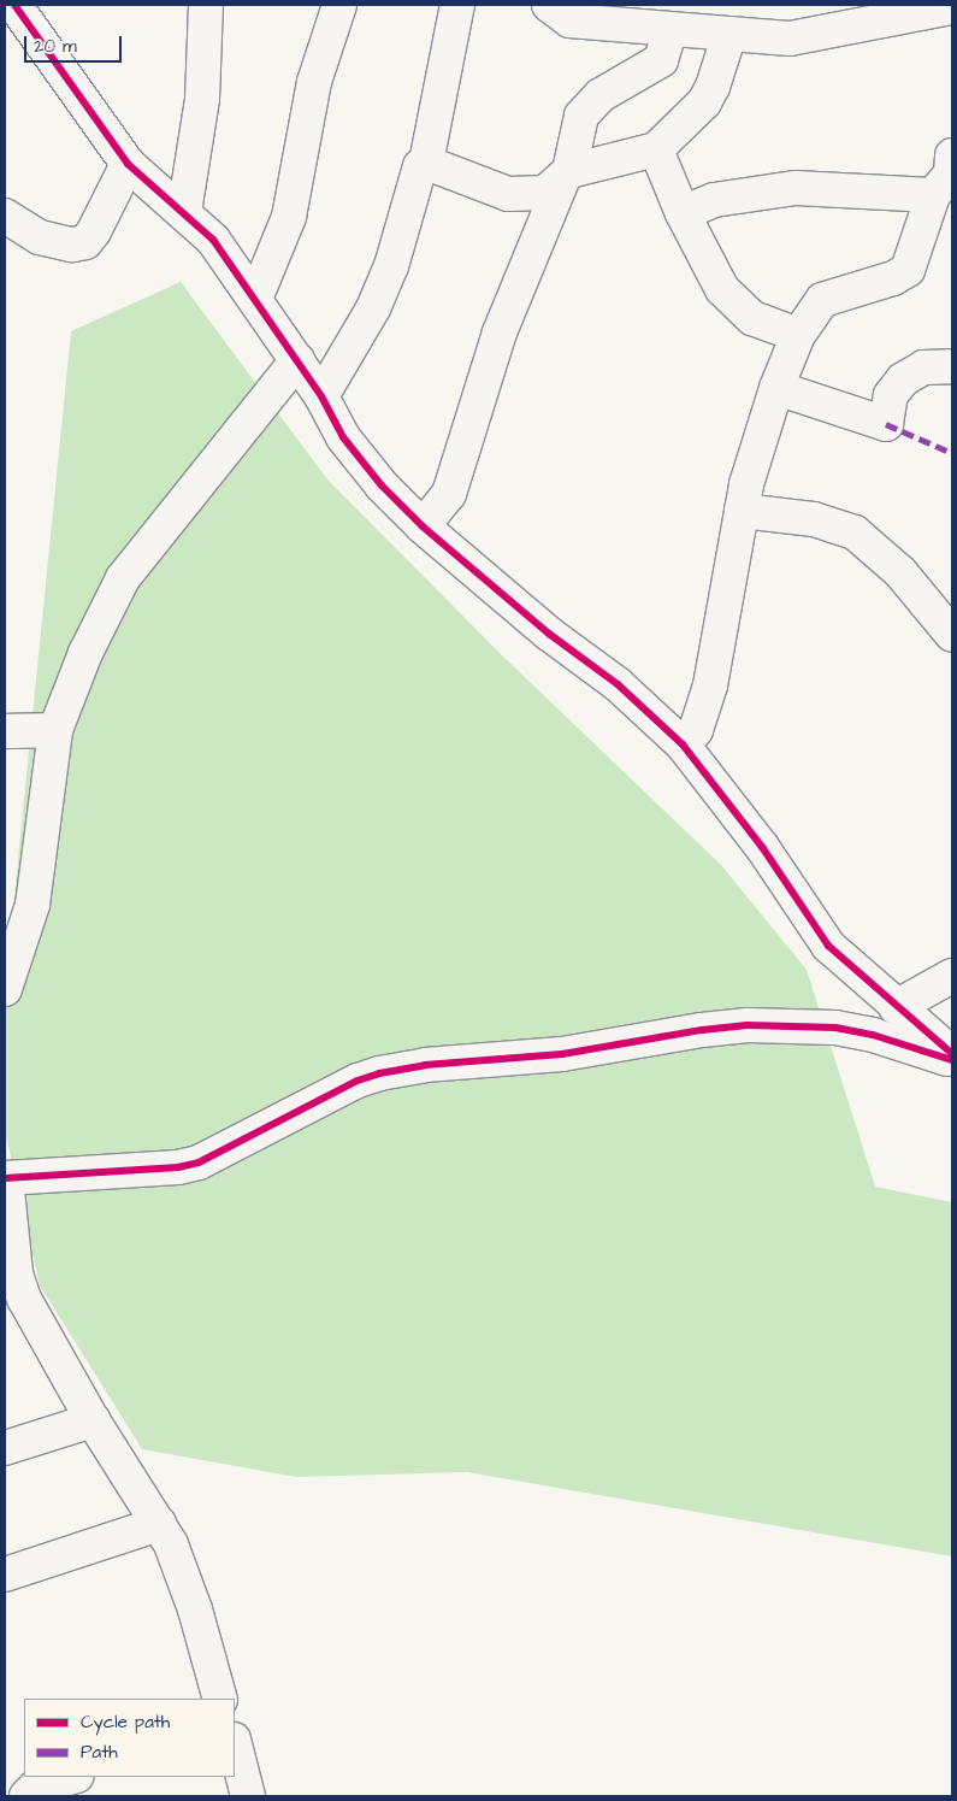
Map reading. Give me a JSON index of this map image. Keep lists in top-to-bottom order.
{
  "legend": ["Cycle path", "Path"],
  "scale_bar": "20 m"
}
